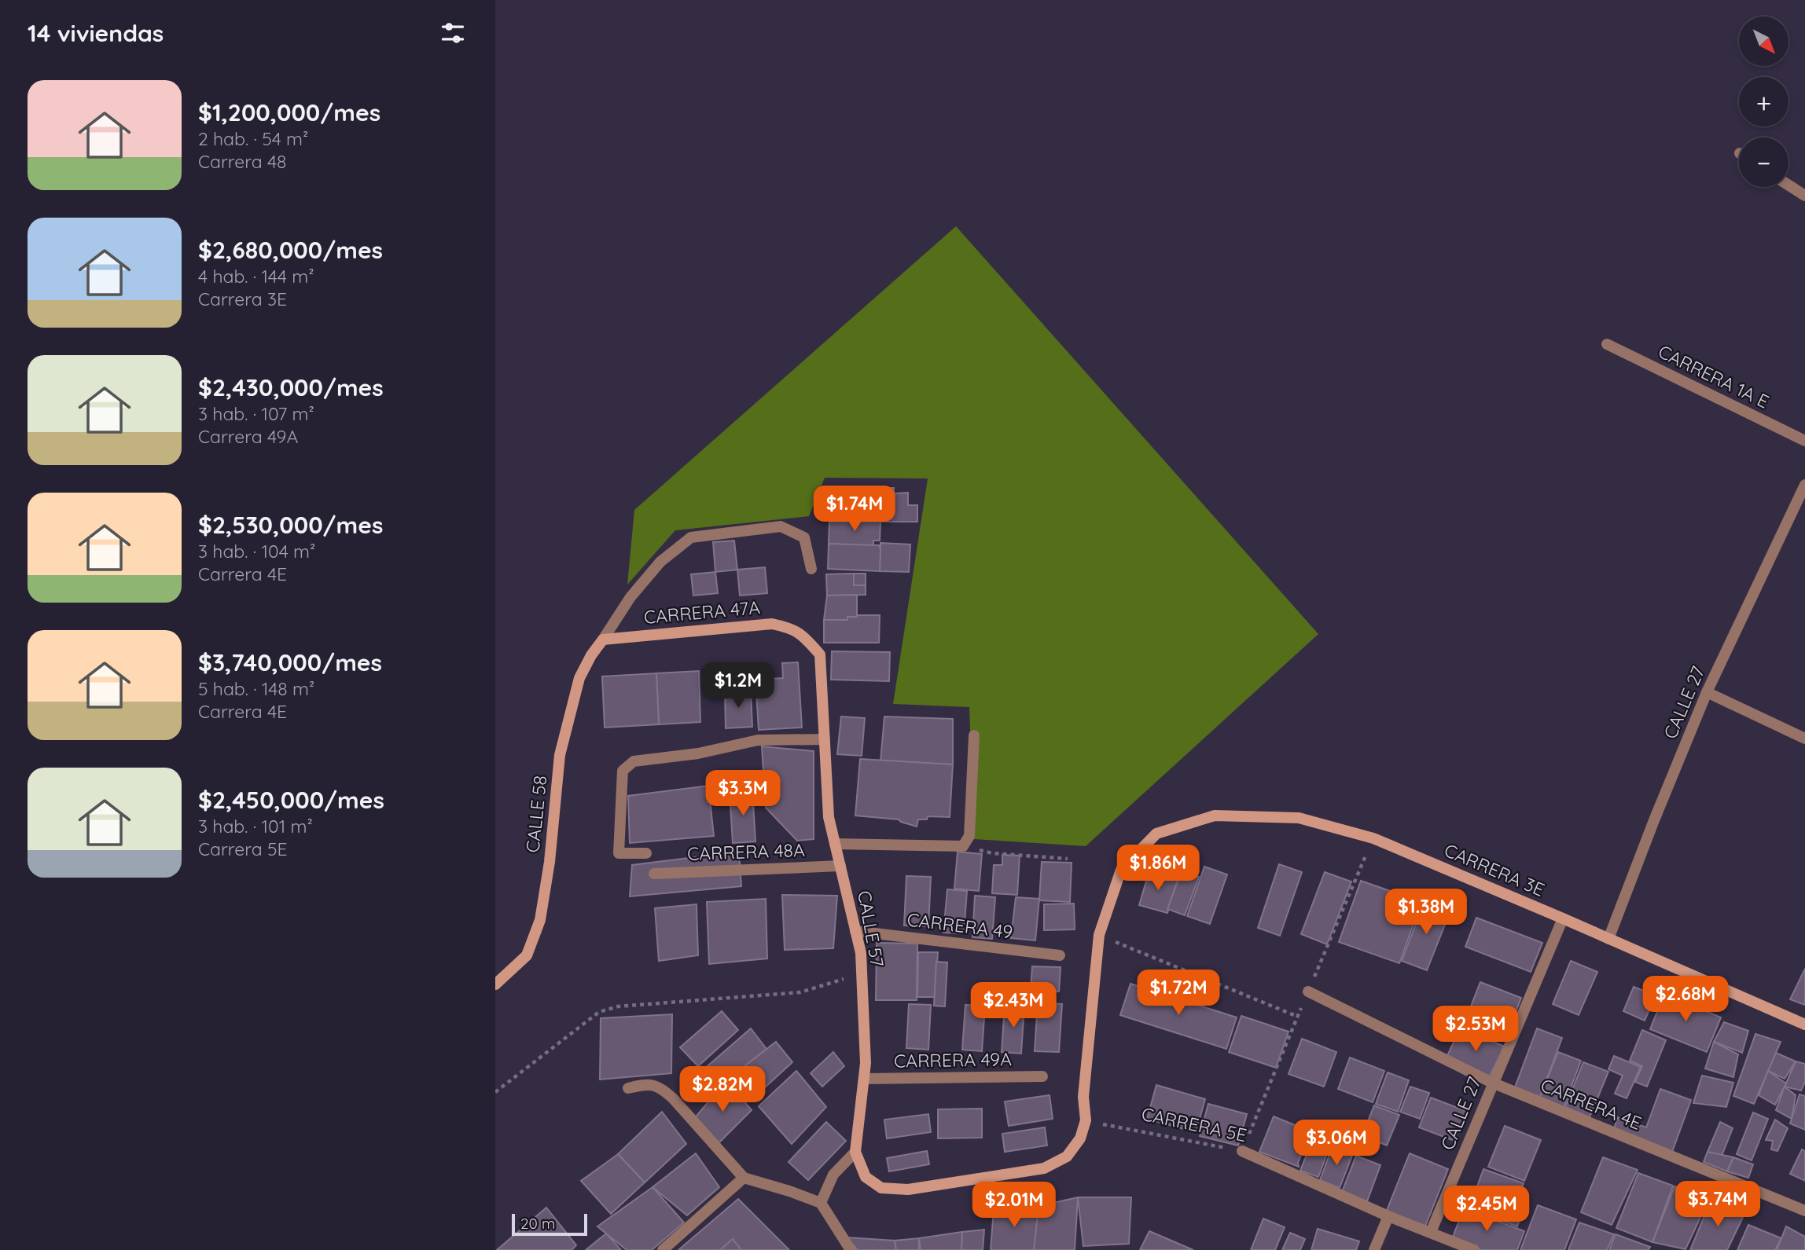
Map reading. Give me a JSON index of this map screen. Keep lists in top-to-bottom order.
{
  "streets": {
    "main road": [
      "CARRERA 47A",
      "CALLE 58",
      "CARRERA 3E",
      "CALLE 57"
    ],
    "street": [
      "CARRERA 1A E",
      "CALLE 27",
      "CARRERA 48A",
      "CARRERA 49",
      "CARRERA 49A",
      "CARRERA 4E",
      "CARRERA 5E"
    ]
  },
  "crossings": [
    ["CARRERA 47A", "CALLE 58"],
    ["CARRERA 47A", "CALLE 57"],
    ["CALLE 27", "CARRERA 3E"],
    ["CALLE 27", "CARRERA 4E"],
    ["CALLE 27", "CARRERA 5E"],
    ["CARRERA 48A", "CALLE 57"],
    ["CARRERA 49", "CALLE 57"],
    ["CALLE 57", "CARRERA 49A"]
  ],
  "scale_bar": "20 m",
  "north": "bottom right",
  "page": {
    "heading": "14 viviendas",
    "map_buttons": ["+", "−"],
    "list": [
      {
        "name": "$1,200,000/mes",
        "note": "2 hab. · 54 m² · Carrera 48"
      },
      {
        "name": "$2,680,000/mes",
        "note": "4 hab. · 144 m² · Carrera 3E"
      },
      {
        "name": "$2,430,000/mes",
        "note": "3 hab. · 107 m² · Carrera 49A"
      },
      {
        "name": "$2,530,000/mes",
        "note": "3 hab. · 104 m² · Carrera 4E"
      },
      {
        "name": "$3,740,000/mes",
        "note": "5 hab. · 148 m² · Carrera 4E"
      },
      {
        "name": "$2,450,000/mes",
        "note": "3 hab. · 101 m² · Carrera 5E"
      }
    ],
    "price": [
      "$1.74M",
      "$1.2M",
      "$3.3M",
      "$1.86M",
      "$1.38M",
      "$1.72M",
      "$2.68M",
      "$2.43M",
      "$2.53M",
      "$2.82M",
      "$3.06M",
      "$3.74M",
      "$2.01M",
      "$2.45M"
    ],
    "scale": "20 m"
  }
}
